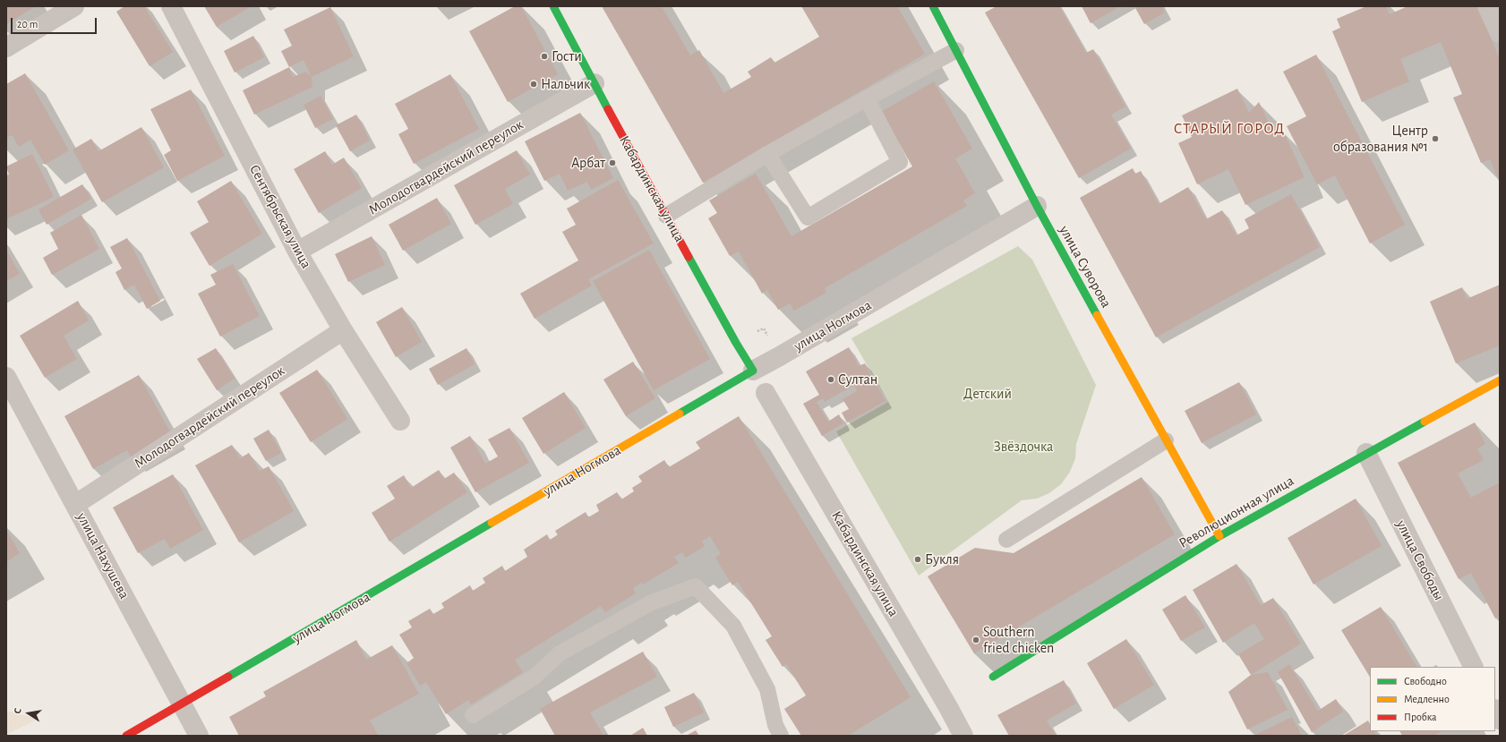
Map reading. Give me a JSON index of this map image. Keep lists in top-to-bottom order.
{
  "streets": {
    "street": [
      "Молодогвардейский переулок",
      "Кабардинская улица",
      "Сентябрьская улица",
      "улица Суворова",
      "улица Ногмова",
      "Революционная улица",
      "улица Нахушева",
      "улица Свободы"
    ]
  },
  "crossings": [
    ["Молодогвардейский переулок", "Кабардинская улица"],
    ["Молодогвардейский переулок", "Сентябрьская улица"],
    ["Молодогвардейский переулок", "улица Нахушева"],
    ["Кабардинская улица", "улица Ногмова"],
    ["улица Суворова", "улица Ногмова"],
    ["улица Суворова", "Революционная улица"],
    ["улица Ногмова", "улица Нахушева"],
    ["Революционная улица", "улица Свободы"]
  ],
  "districts": ["СТАРЫЙ ГОРОД"],
  "parks": ["Детский", "Звёздочка"],
  "places": [
    "Гости",
    "Нальчик",
    "Центр образования №1",
    "Арбат",
    "Султан",
    "Букля",
    "Southern fried chicken"
  ],
  "legend": ["Свободно", "Медленно", "Пробка"],
  "scale_bar": "20 m",
  "north": "left"
}
